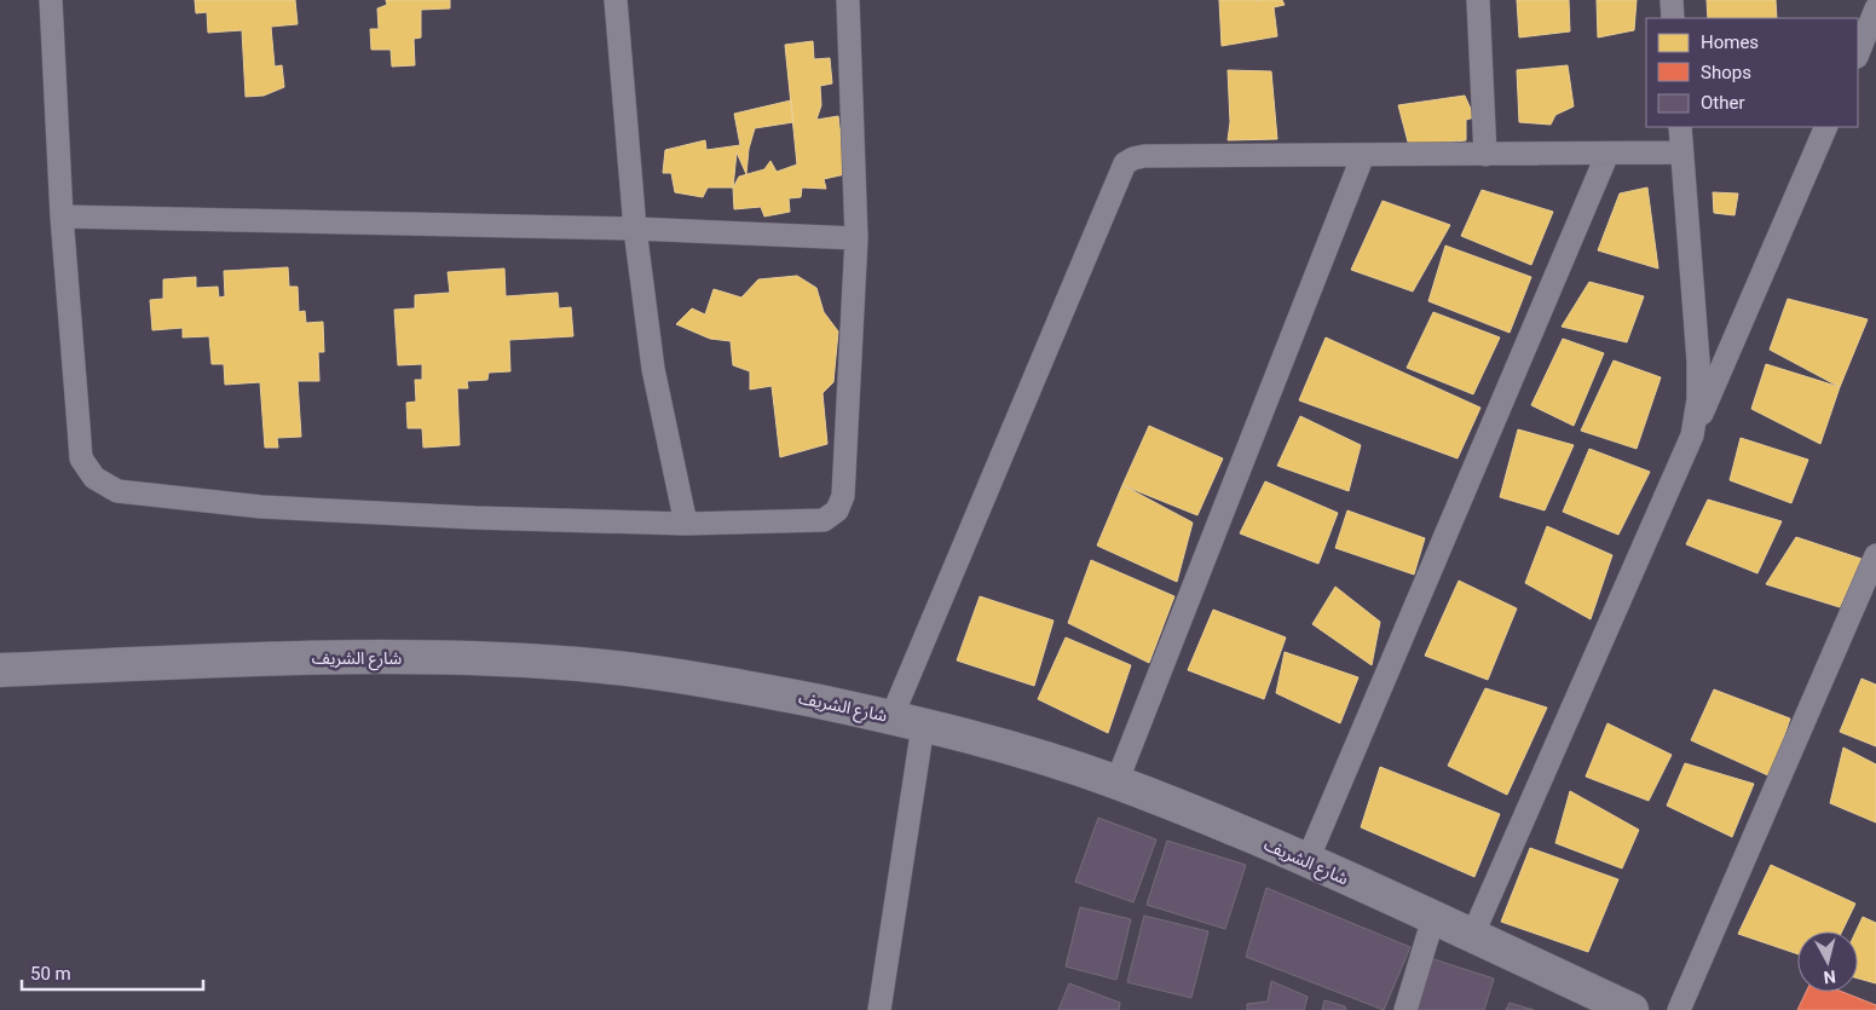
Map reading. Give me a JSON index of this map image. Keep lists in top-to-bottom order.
{
  "streets": {
    "main road": ["شارع الشريف"]
  },
  "legend": ["Homes", "Shops", "Other"],
  "scale_bar": "50 m",
  "north": "bottom"
}
